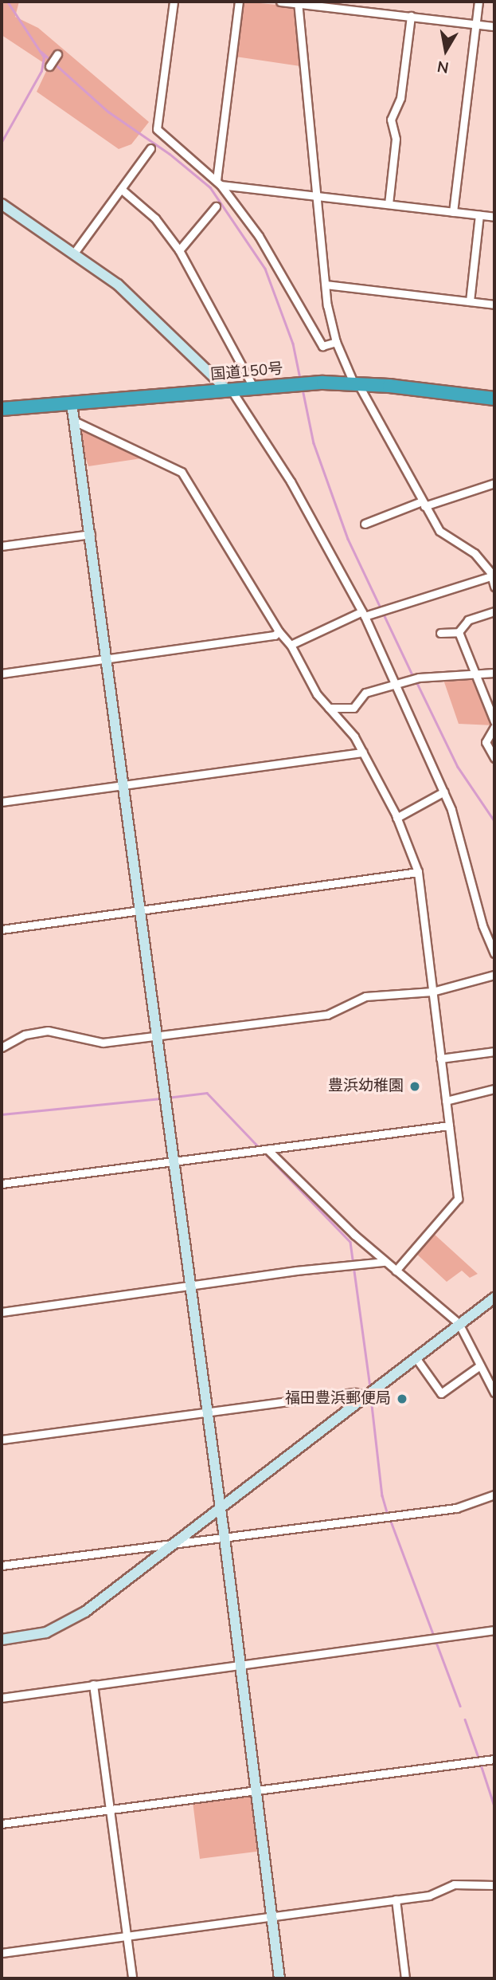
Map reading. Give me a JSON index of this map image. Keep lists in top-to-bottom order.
{
  "streets": {
    "highway": ["国道150号"]
  },
  "places": ["豊浜幼稚園", "福田豊浜郵便局"],
  "north": "bottom"
}
